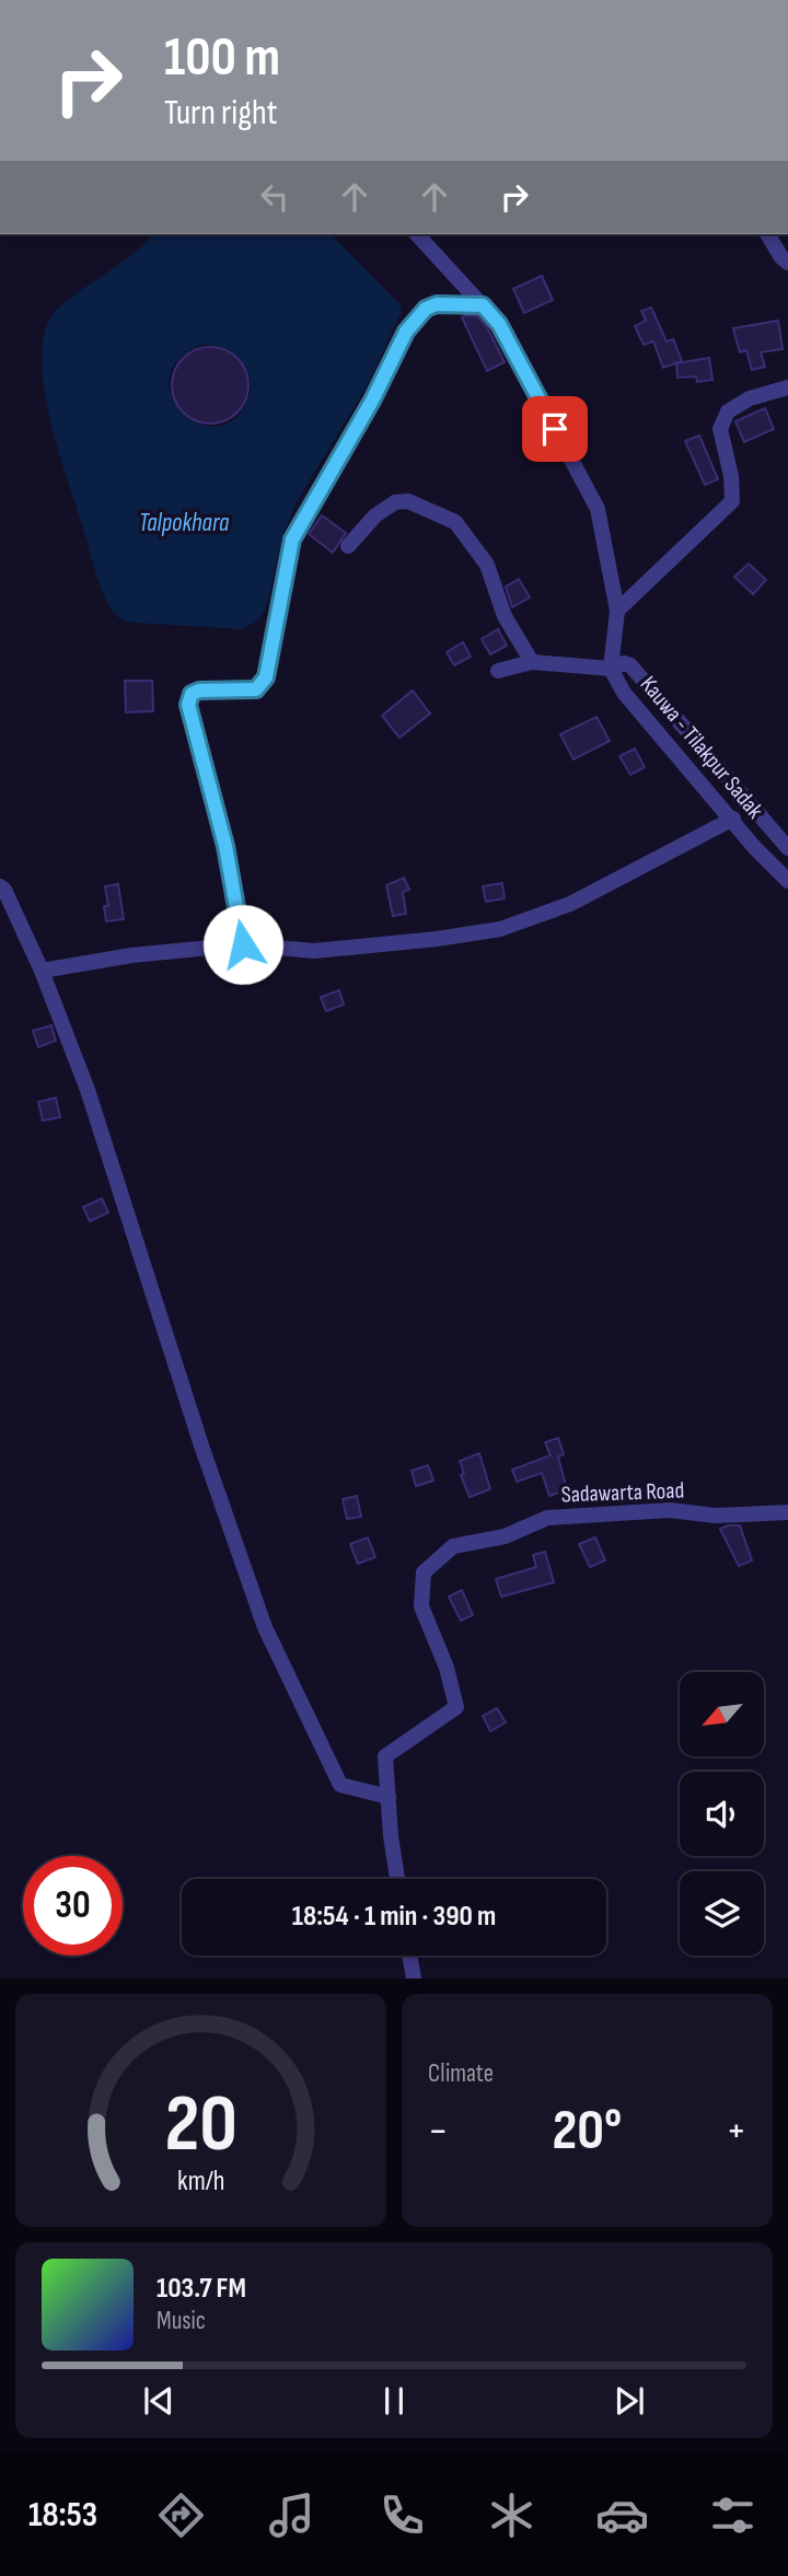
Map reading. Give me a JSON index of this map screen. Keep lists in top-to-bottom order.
{
  "streets": {
    "street": ["Kauwa - Tilakpur Sadak", "Sadawarta Road"]
  },
  "water": ["Talpokhara"],
  "north": "bottom left",
  "page": {
    "turn": ["100 m", "Turn right"],
    "limit": "30",
    "trip": "18:54 · 1 min · 390 m",
    "tile": "Climate",
    "heat": ["−", "20°", "+"],
    "song": ["103.7 FM", "Music"],
    "tabs": "18:53",
    "gauge": ["20", "km/h"]
  }
}
